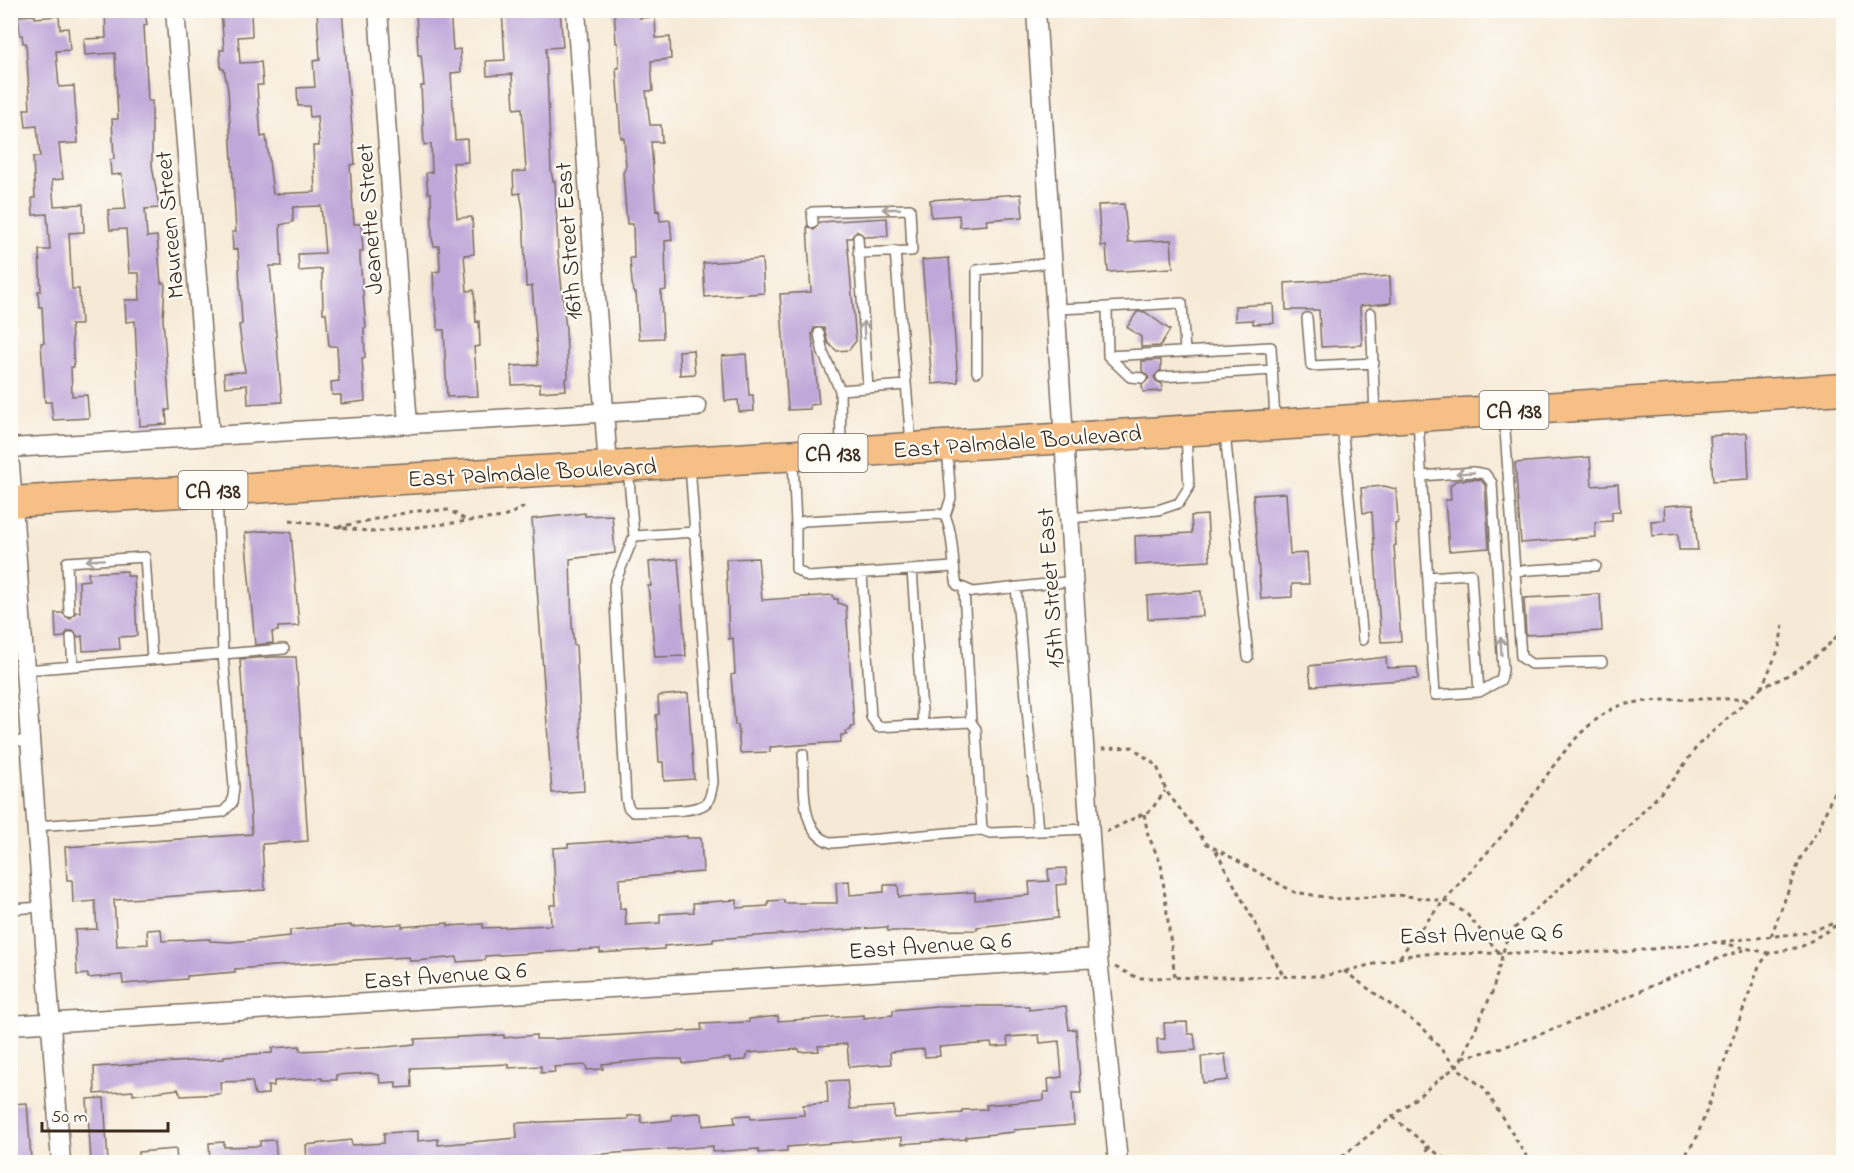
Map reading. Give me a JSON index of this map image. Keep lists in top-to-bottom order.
{
  "streets": {
    "highway": ["CA 138", "East Palmdale Boulevard"],
    "street": [
      "Jeanette Street",
      "Maureen Street",
      "16th Street East",
      "15th Street East",
      "East Avenue Q 6"
    ]
  },
  "crossings": [
    ["16th Street East", "East Palmdale Boulevard"],
    ["East Palmdale Boulevard", "15th Street East"],
    ["15th Street East", "East Avenue Q 6"]
  ],
  "scale_bar": "50 m"
}
